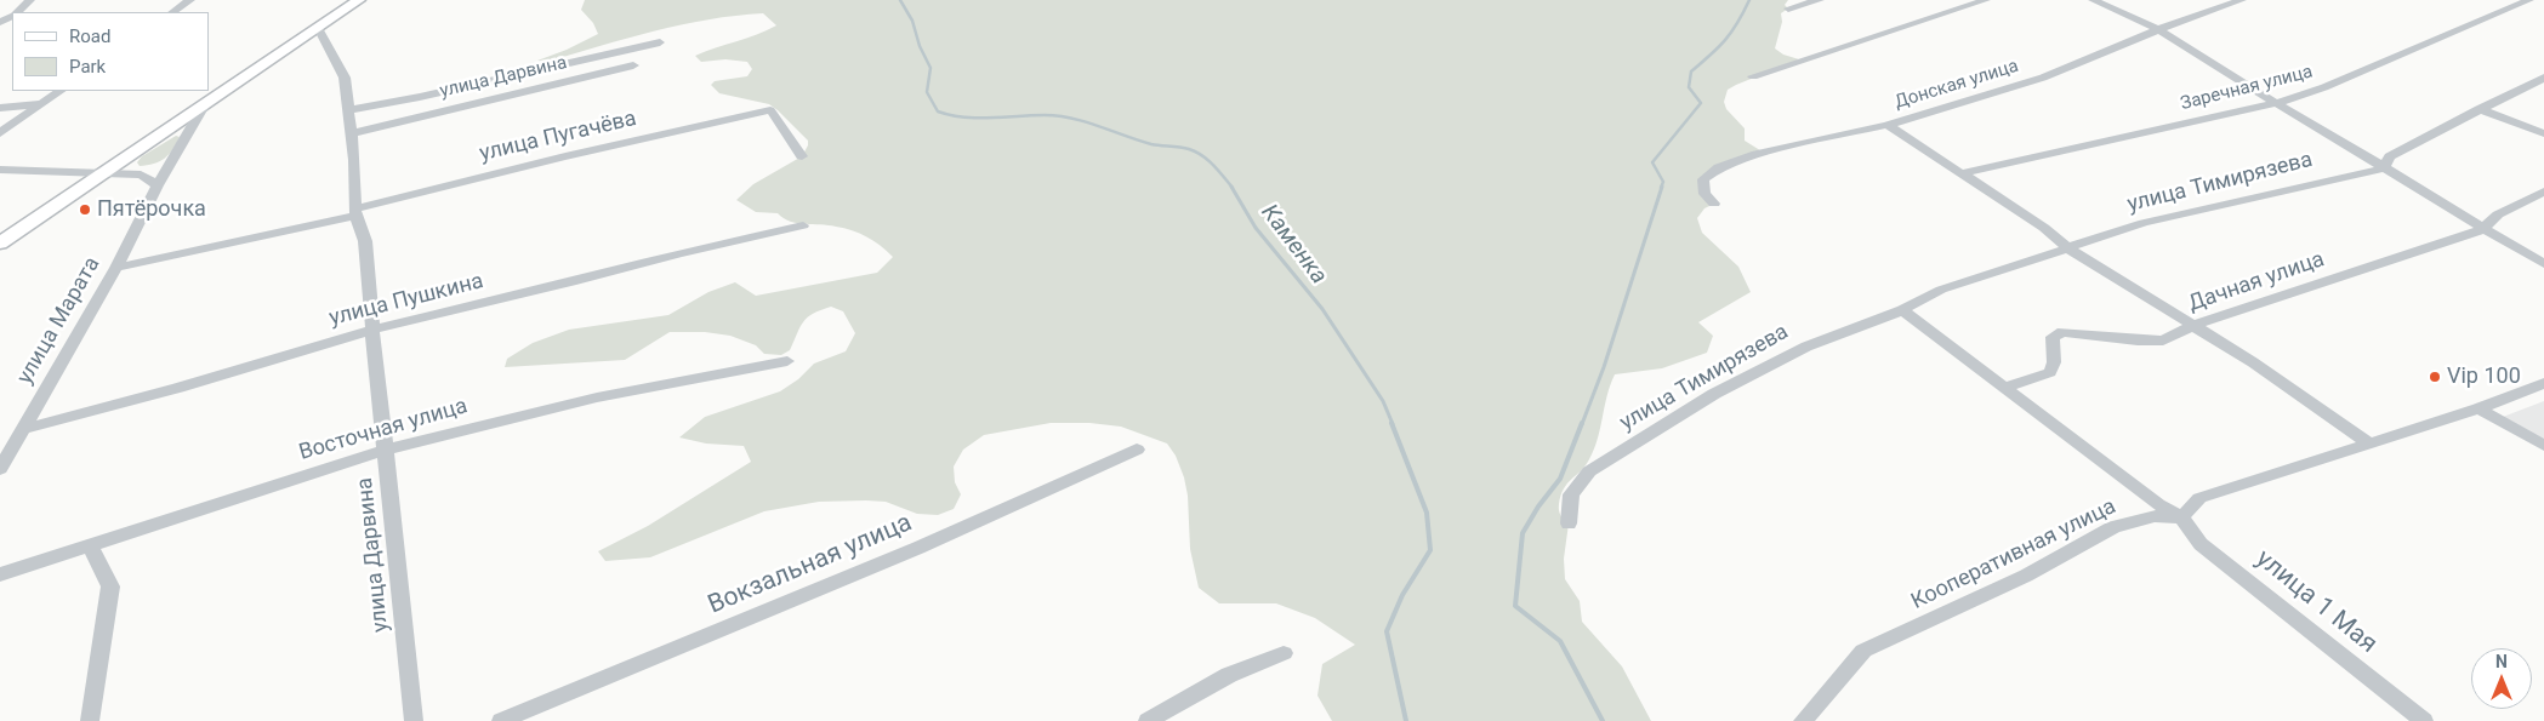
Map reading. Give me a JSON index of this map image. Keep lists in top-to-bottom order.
{
  "streets": {
    "street": [
      "улица Дарвина",
      "Донская улица",
      "Заречная улица",
      "улица Пугачёва",
      "улица Тимирязева",
      "Дачная улица",
      "улица Пушкина",
      "улица Марата",
      "Восточная улица",
      "Кооперативная улица",
      "Вокзальная улица",
      "улица 1 Мая"
    ]
  },
  "crossings": [
    ["улица Дарвина", "улица Пугачёва"],
    ["улица Дарвина", "улица Пушкина"],
    ["улица Дарвина", "Восточная улица"],
    ["Донская улица", "улица Тимирязева"],
    ["Заречная улица", "улица Тимирязева"],
    ["улица Пугачёва", "улица Марата"],
    ["улица Тимирязева", "Дачная улица"],
    ["улица Пушкина", "улица Марата"],
    ["Кооперативная улица", "улица 1 Мая"]
  ],
  "water": ["Каменка"],
  "places": ["Пятёрочка", "Vip 100"],
  "legend": ["Road", "Park"],
  "north": "top"
}
